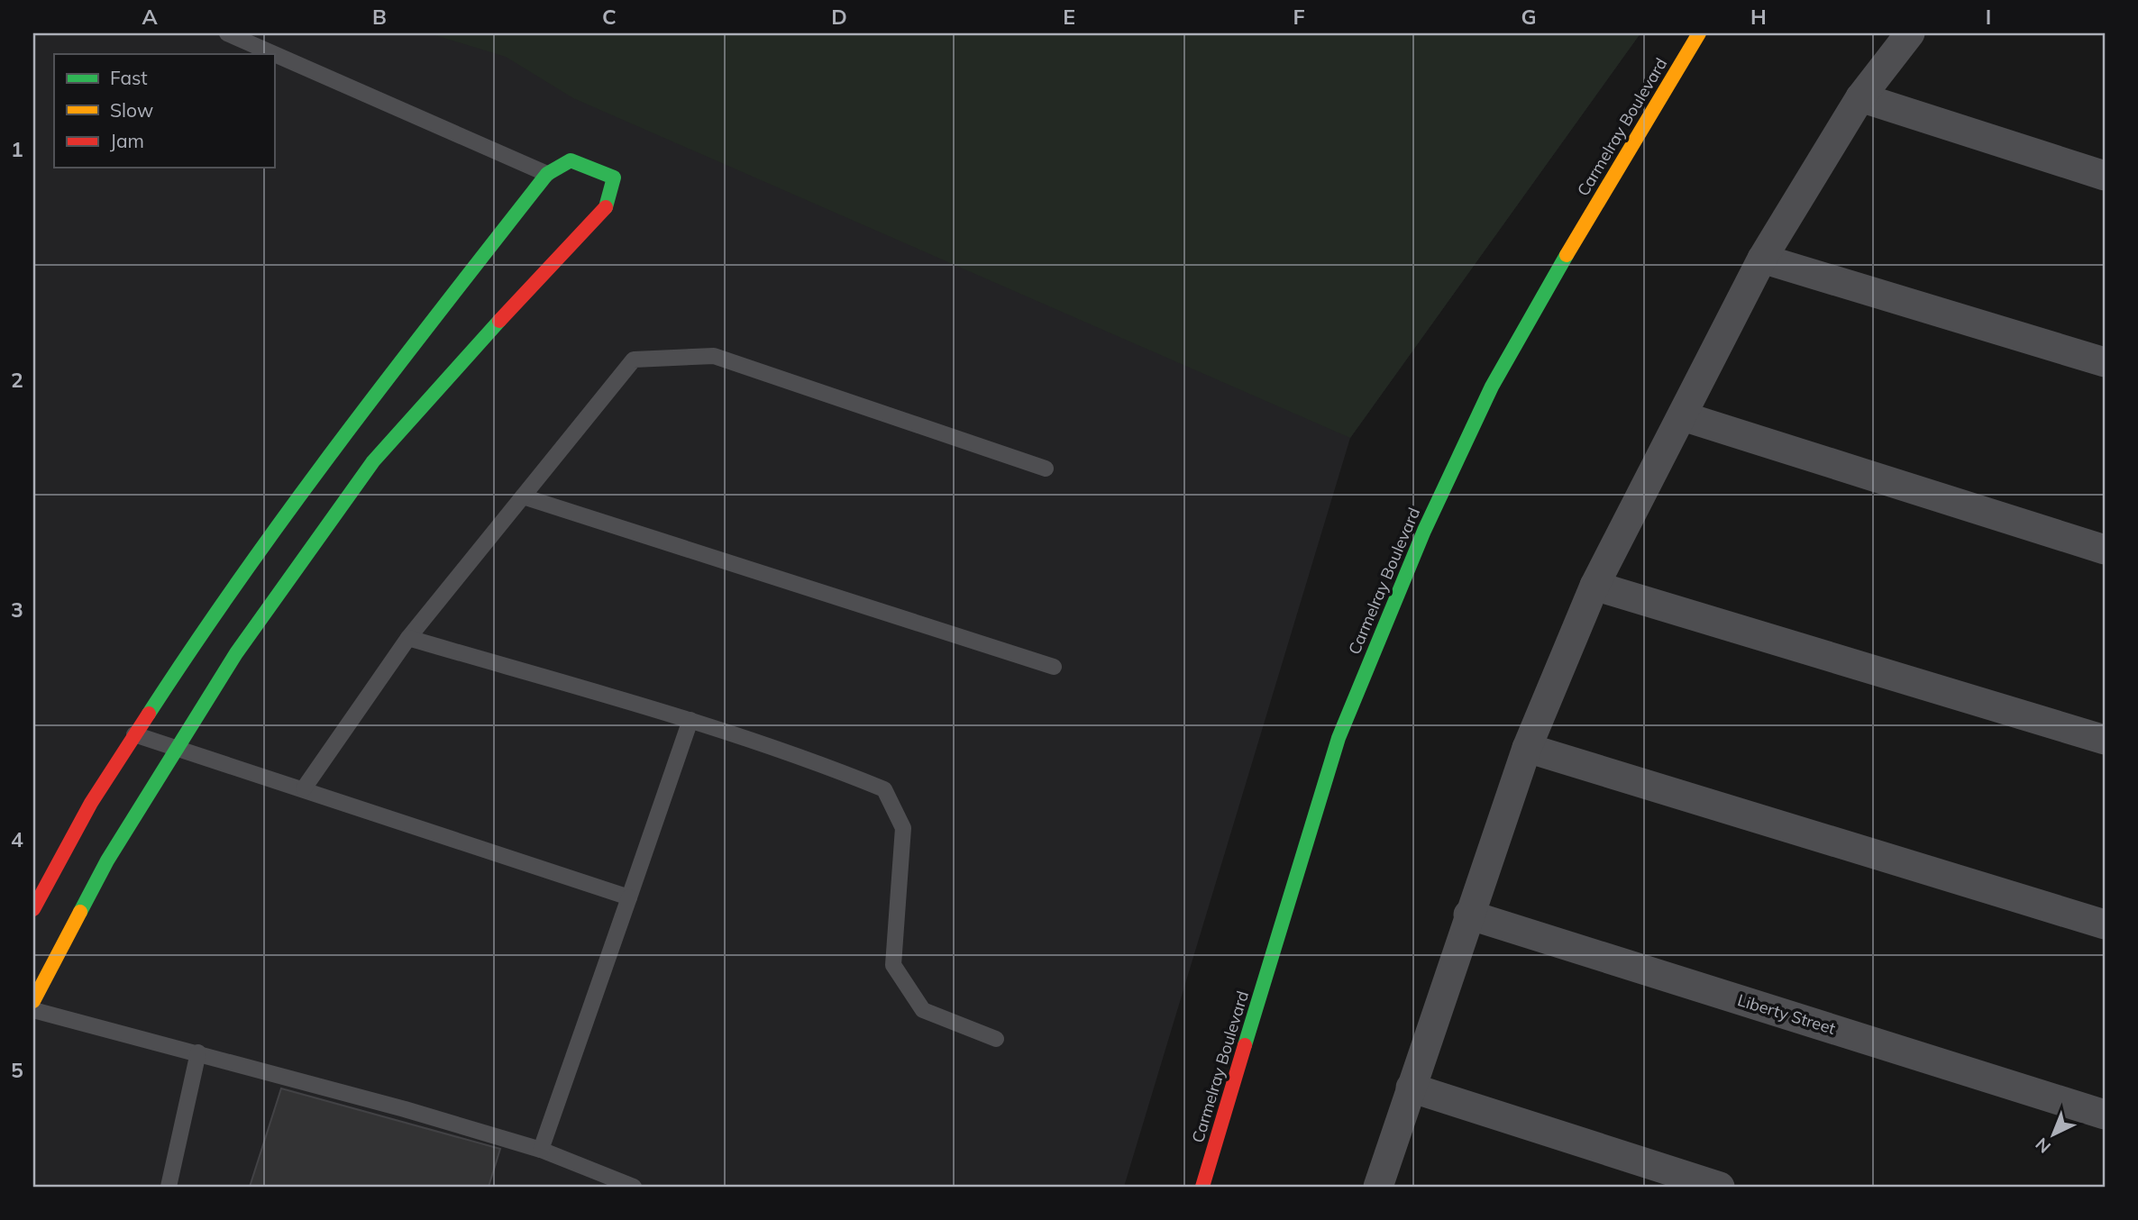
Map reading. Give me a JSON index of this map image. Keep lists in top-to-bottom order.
{
  "streets": {
    "street": ["Carmelray Boulevard", "Liberty Street"]
  },
  "legend": ["Fast", "Slow", "Jam"],
  "north": "bottom left",
  "grid": {
    "columns": [
      "A",
      "B",
      "C",
      "D",
      "E",
      "F",
      "G",
      "H",
      "I"
    ],
    "rows": [
      "1",
      "2",
      "3",
      "4",
      "5"
    ]
  }
}
